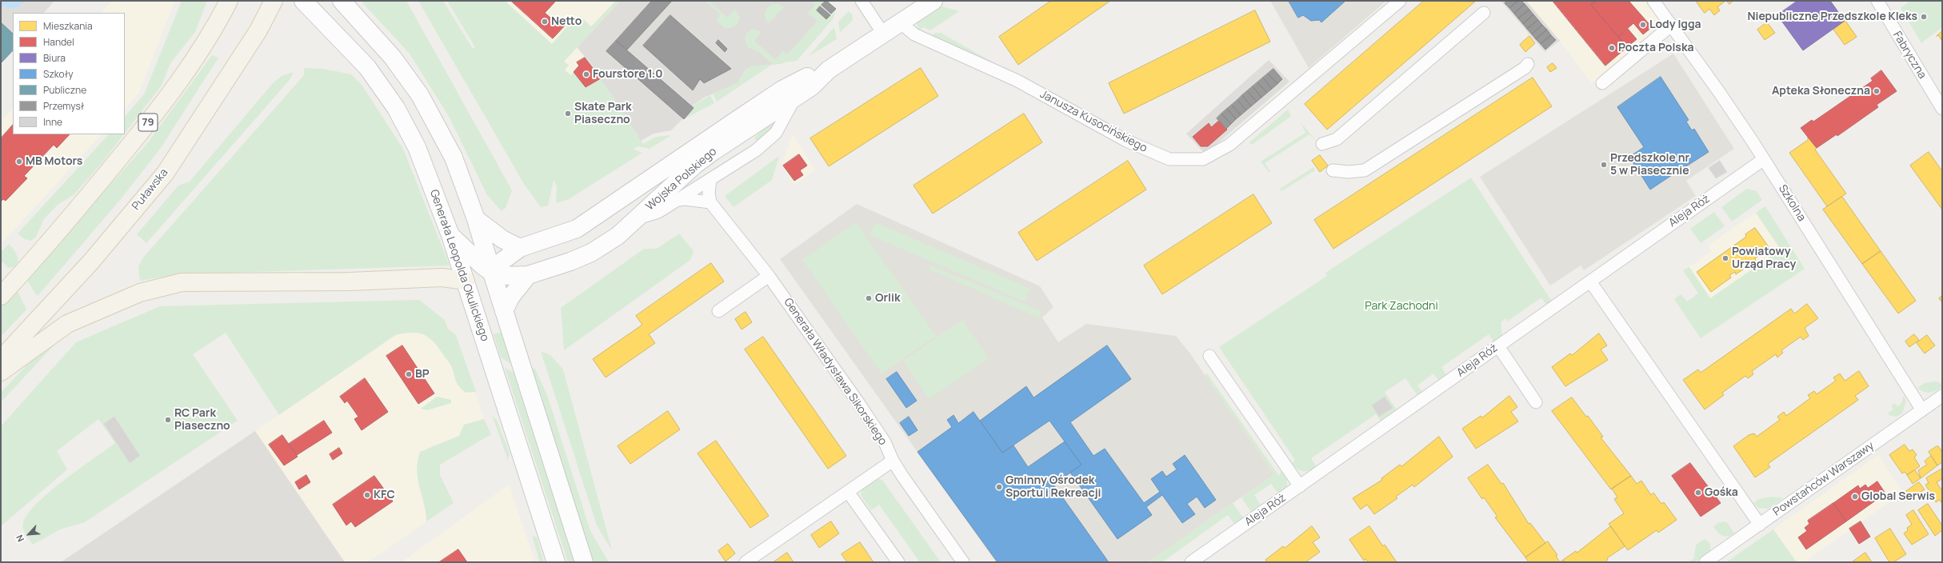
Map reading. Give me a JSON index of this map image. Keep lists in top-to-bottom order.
{
  "streets": {
    "main road": [
      "79",
      "Wojska Polskiego",
      "Puławska",
      "Generała Leopolda Okulickiego"
    ],
    "street": [
      "Fabryczna",
      "Janusza Kusocińskiego",
      "Szkolna",
      "Aleja Róż",
      "Generała Władysława Sikorskiego",
      "Powstańców Warszawy"
    ]
  },
  "crossings": [
    ["Janusza Kusocińskiego", "Wojska Polskiego"],
    ["Szkolna", "Aleja Róż"],
    ["Szkolna", "Powstańców Warszawy"]
  ],
  "parks": ["Park Zachodni"],
  "places": [
    "Niepubliczne Przedszkole Kleks",
    "Netto",
    "Lody Igga",
    "Poczta Polska",
    "Fourstore 1.0",
    "Apteka Słoneczna",
    "Skate Park Piaseczno",
    "MB Motors",
    "Przedszkole nr 5 w Piasecznie",
    "Powiatowy Urząd Pracy",
    "Orlik",
    "BP",
    "RC Park Piaseczno",
    "Gminny Ośrodek Sportu i Rekreacji",
    "Gośka",
    "KFC",
    "Global Serwis"
  ],
  "legend": [
    "Mieszkania",
    "Handel",
    "Biura",
    "Szkoły",
    "Publiczne",
    "Przemysł",
    "Inne"
  ],
  "north": "bottom left"
}
